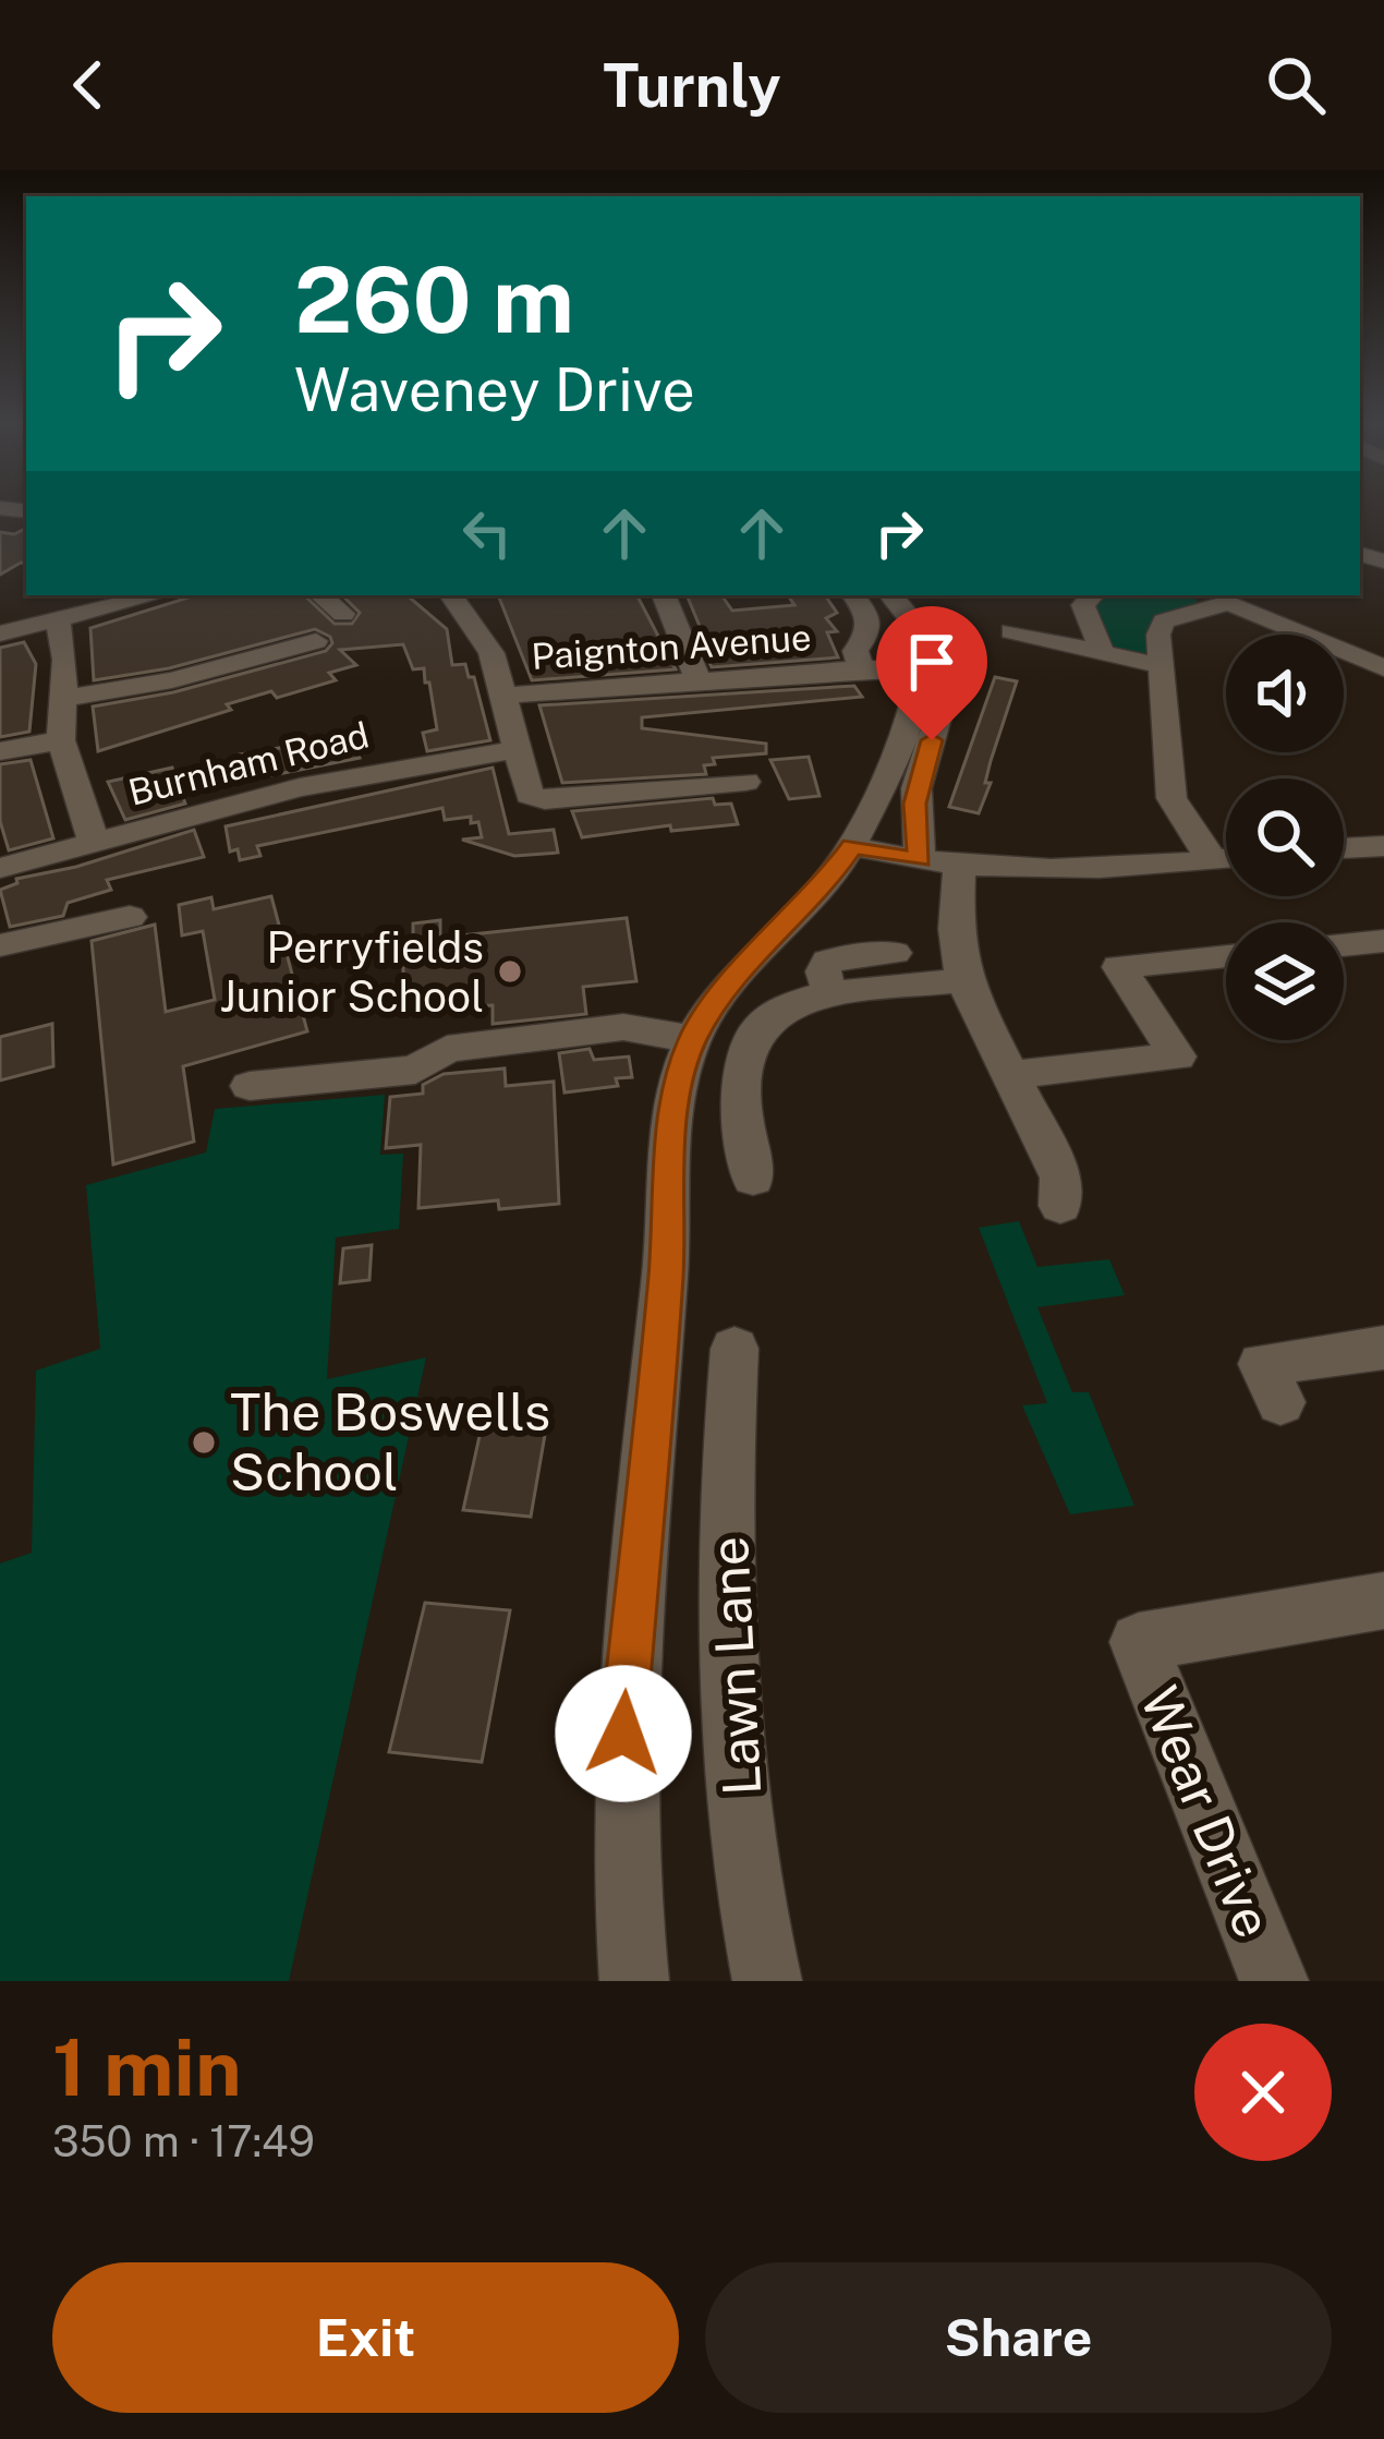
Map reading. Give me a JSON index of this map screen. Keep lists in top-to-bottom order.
{
  "streets": {
    "street": [
      "Paignton Avenue",
      "Burnham Road",
      "Lawn Lane",
      "Wear Drive"
    ]
  },
  "crossings": [
    ["Paignton Avenue", "Lawn Lane"]
  ],
  "places": ["Perryfields Junior School", "The Boswells School"],
  "page": {
    "header": "Turnly",
    "turn": ["260 m", "Waveney Drive"],
    "heading": ["1 min", "350 m · 17:49"],
    "buttons": ["Exit", "Share"]
  }
}
